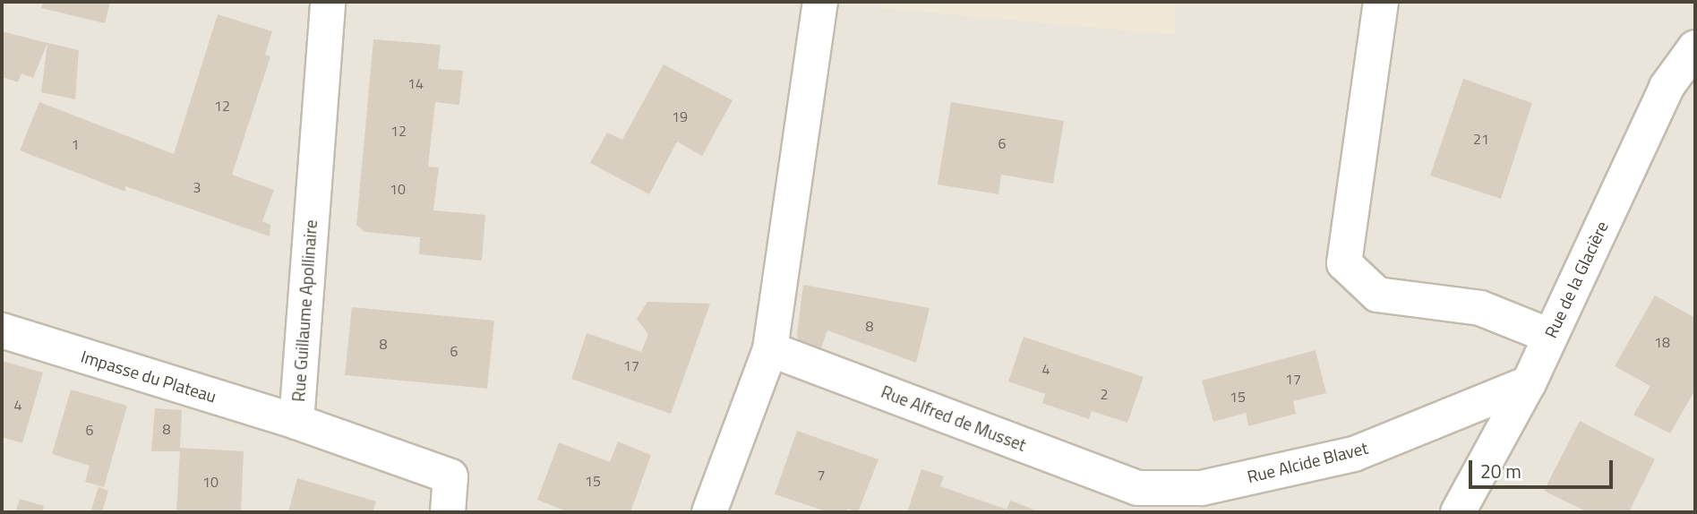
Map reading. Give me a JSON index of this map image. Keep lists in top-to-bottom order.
{
  "streets": {
    "street": [
      "Rue de la Glacière",
      "Rue Guillaume Apollinaire",
      "Impasse du Plateau",
      "Rue Alfred de Musset",
      "Rue Alcide Blavet"
    ]
  },
  "crossings": [
    ["Rue de la Glacière", "Rue Alcide Blavet"],
    ["Rue Guillaume Apollinaire", "Impasse du Plateau"],
    ["Rue Alfred de Musset", "Rue Alcide Blavet"]
  ],
  "house_numbers": [
    "14",
    "12",
    "19",
    "12",
    "21",
    "6",
    "1",
    "3",
    "10",
    "8",
    "18",
    "8",
    "6",
    "17",
    "4",
    "17",
    "2",
    "15",
    "4",
    "8",
    "6",
    "7",
    "15",
    "10"
  ],
  "scale_bar": "20 m"
}
